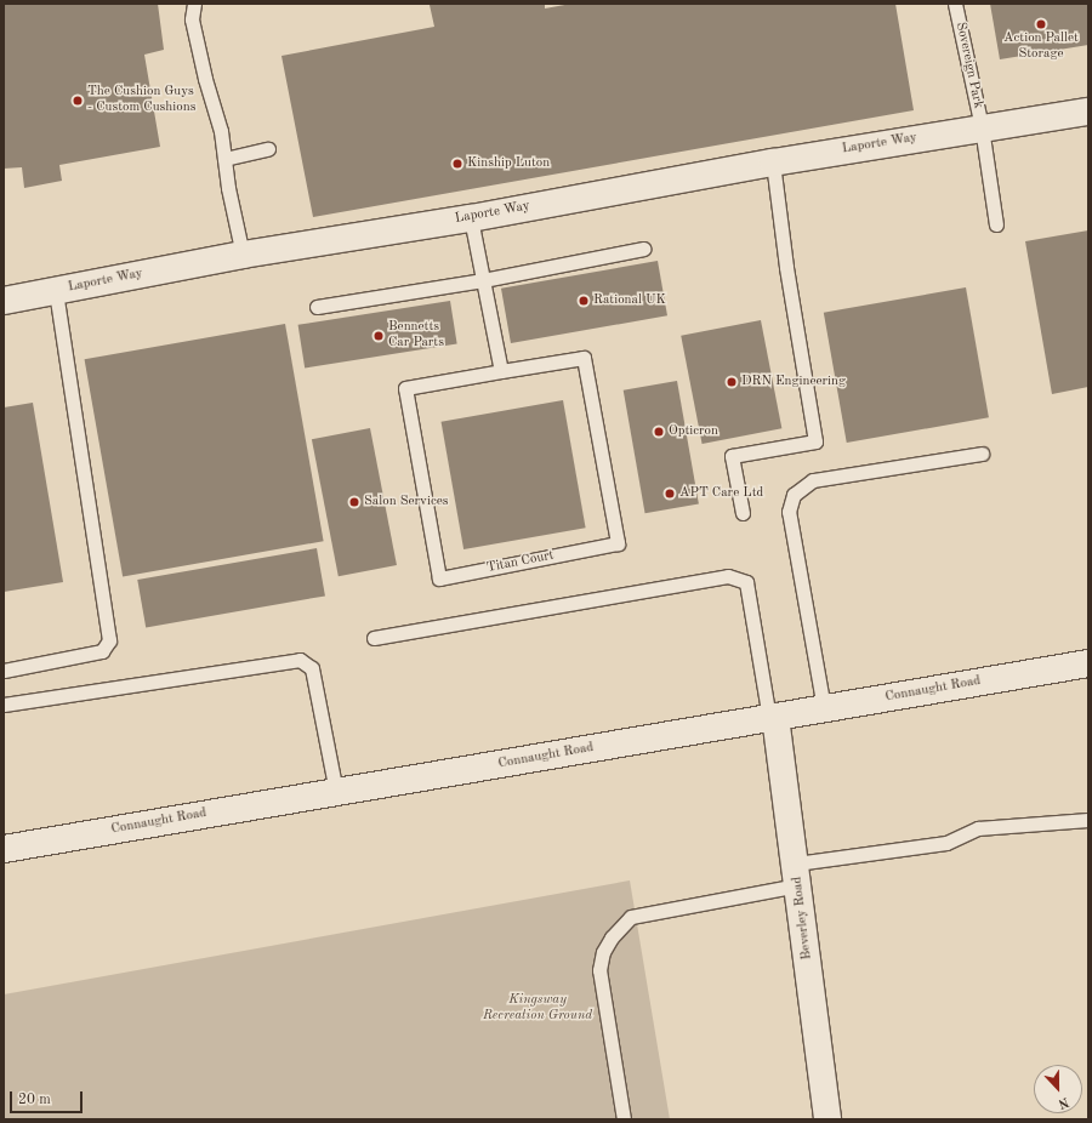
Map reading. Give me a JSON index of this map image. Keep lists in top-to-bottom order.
{
  "streets": {
    "street": ["Laporte Way", "Connaught Road", "Beverley Road"],
    "lane": ["Sovereign Park", "Titan Court"]
  },
  "crossings": [
    ["Sovereign Park", "Laporte Way"],
    ["Connaught Road", "Beverley Road"]
  ],
  "parks": ["Kingsway Recreation Ground"],
  "places": [
    "Action Pallet Storage",
    "The Cushion Guys - Custom Cushions",
    "Kinship Luton",
    "Rational UK",
    "Bennetts Car Parts",
    "DRN Engineering",
    "Opticron",
    "APT Care Ltd",
    "Salon Services"
  ],
  "scale_bar": "20 m",
  "north": "bottom"
}
